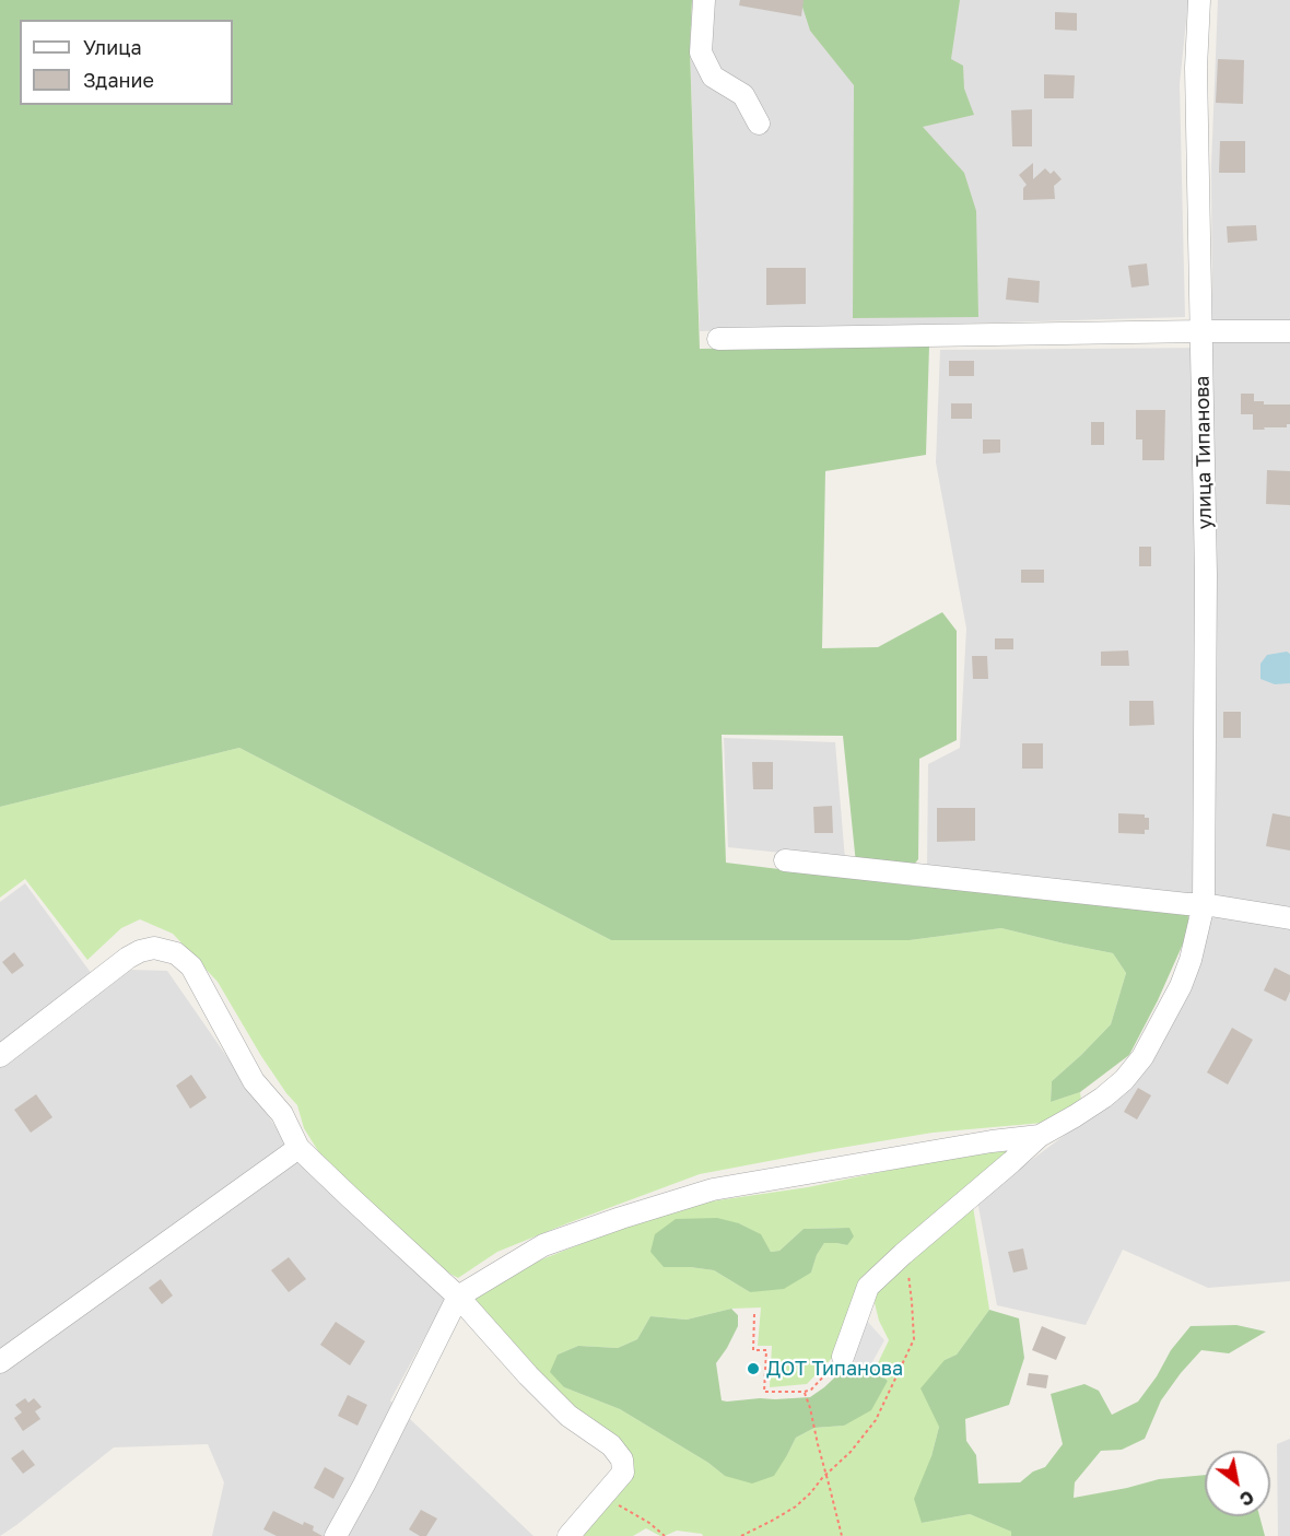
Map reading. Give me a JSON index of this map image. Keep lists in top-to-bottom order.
{
  "streets": {
    "street": ["улица Типанова"]
  },
  "places": ["ДОТ Типанова"],
  "legend": ["Улица", "Здание"],
  "north": "bottom right"
}
